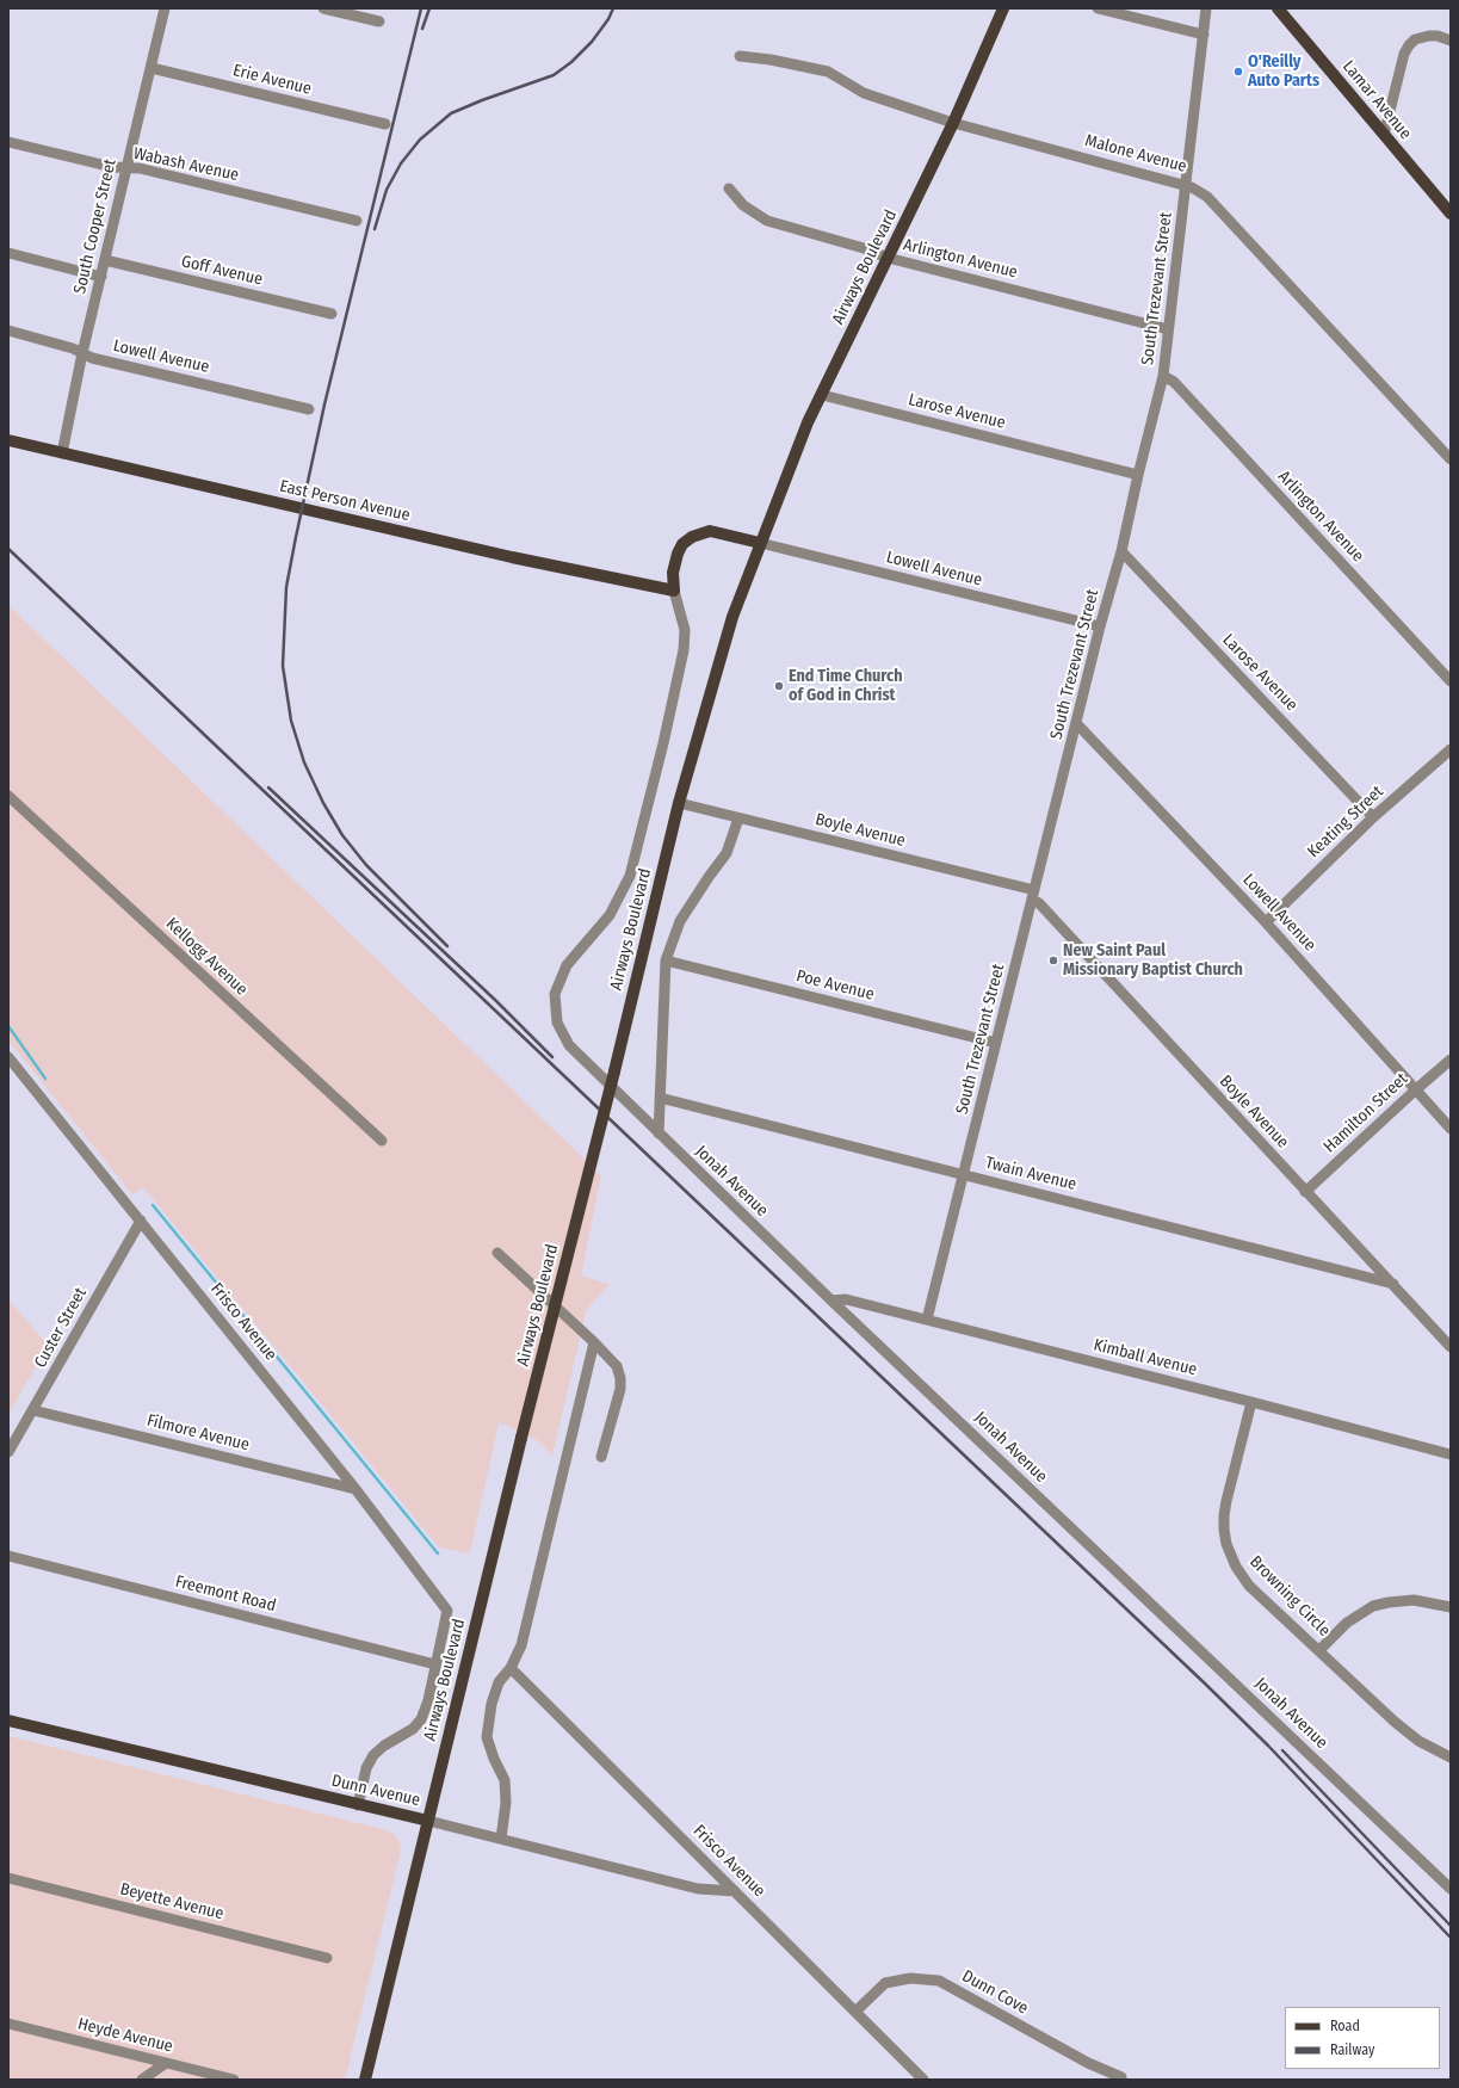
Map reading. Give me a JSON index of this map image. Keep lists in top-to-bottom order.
{
  "streets": {
    "main road": [
      "Lamar Avenue",
      "Airways Boulevard",
      "East Person Avenue",
      "Dunn Avenue"
    ],
    "street": [
      "Erie Avenue",
      "Malone Avenue",
      "Wabash Avenue",
      "South Cooper Street",
      "Arlington Avenue",
      "Goff Avenue",
      "South Trezevant Street",
      "Lowell Avenue",
      "Larose Avenue",
      "Keating Street",
      "Boyle Avenue",
      "Kellogg Avenue",
      "Poe Avenue",
      "Hamilton Street",
      "Twain Avenue",
      "Jonah Avenue",
      "Frisco Avenue",
      "Custer Street",
      "Kimball Avenue",
      "Filmore Avenue",
      "Freemont Road",
      "Browning Circle",
      "Beyette Avenue",
      "Dunn Cove",
      "Heyde Avenue"
    ]
  },
  "crossings": [
    ["Erie Avenue", "South Cooper Street"],
    ["Malone Avenue", "Airways Boulevard"],
    ["Malone Avenue", "South Trezevant Street"],
    ["Wabash Avenue", "South Cooper Street"],
    ["South Cooper Street", "Goff Avenue"],
    ["South Cooper Street", "Lowell Avenue"],
    ["South Cooper Street", "East Person Avenue"],
    ["Arlington Avenue", "Airways Boulevard"],
    ["Arlington Avenue", "South Trezevant Street"],
    ["Airways Boulevard", "Lowell Avenue"],
    ["Airways Boulevard", "Larose Avenue"],
    ["Airways Boulevard", "East Person Avenue"],
    ["Airways Boulevard", "Boyle Avenue"],
    ["Airways Boulevard", "Jonah Avenue"],
    ["Airways Boulevard", "Frisco Avenue"],
    ["Airways Boulevard", "Freemont Road"],
    ["Airways Boulevard", "Dunn Avenue"],
    ["South Trezevant Street", "Lowell Avenue"],
    ["South Trezevant Street", "Larose Avenue"],
    ["South Trezevant Street", "Boyle Avenue"],
    ["South Trezevant Street", "Poe Avenue"],
    ["South Trezevant Street", "Twain Avenue"],
    ["South Trezevant Street", "Kimball Avenue"],
    ["Lowell Avenue", "Keating Street"],
    ["Lowell Avenue", "Hamilton Street"],
    ["Larose Avenue", "Keating Street"],
    ["Boyle Avenue", "Hamilton Street"],
    ["Boyle Avenue", "Twain Avenue"],
    ["Jonah Avenue", "Kimball Avenue"],
    ["Frisco Avenue", "Custer Street"],
    ["Frisco Avenue", "Filmore Avenue"],
    ["Frisco Avenue", "Dunn Avenue"],
    ["Frisco Avenue", "Dunn Cove"],
    ["Custer Street", "Filmore Avenue"],
    ["Kimball Avenue", "Browning Circle"]
  ],
  "places": ["O'Reilly Auto Parts", "End Time Church of God in Christ", "New Saint Paul Missionary Baptist Church"],
  "legend": ["Road", "Railway"]
}
